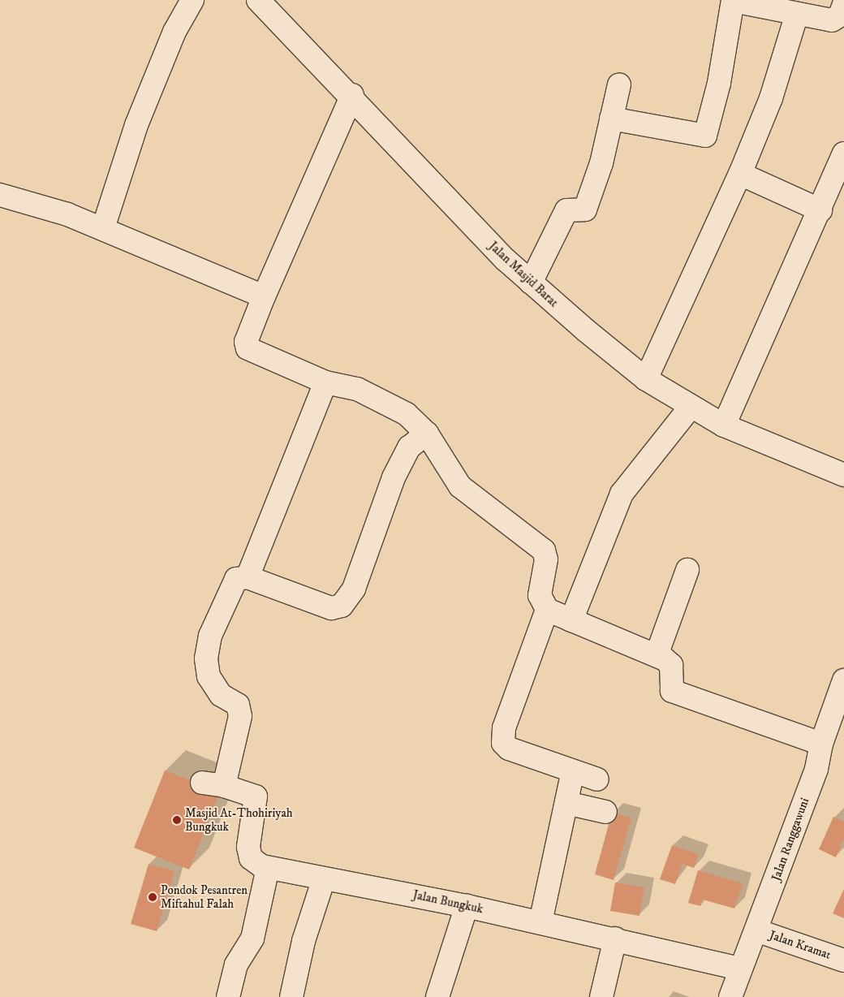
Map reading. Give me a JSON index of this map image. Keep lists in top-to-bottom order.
{
  "streets": {
    "street": [
      "Jalan Masjid Barat",
      "Jalan Ranggawuni",
      "Jalan Bungkuk",
      "Jalan Kramat"
    ]
  },
  "crossings": [
    ["Jalan Ranggawuni", "Jalan Bungkuk"],
    ["Jalan Ranggawuni", "Jalan Kramat"]
  ],
  "places": ["Masjid At-Thohiriyah Bungkuk", "Pondok Pesantren Miftahul Falah"]
}
